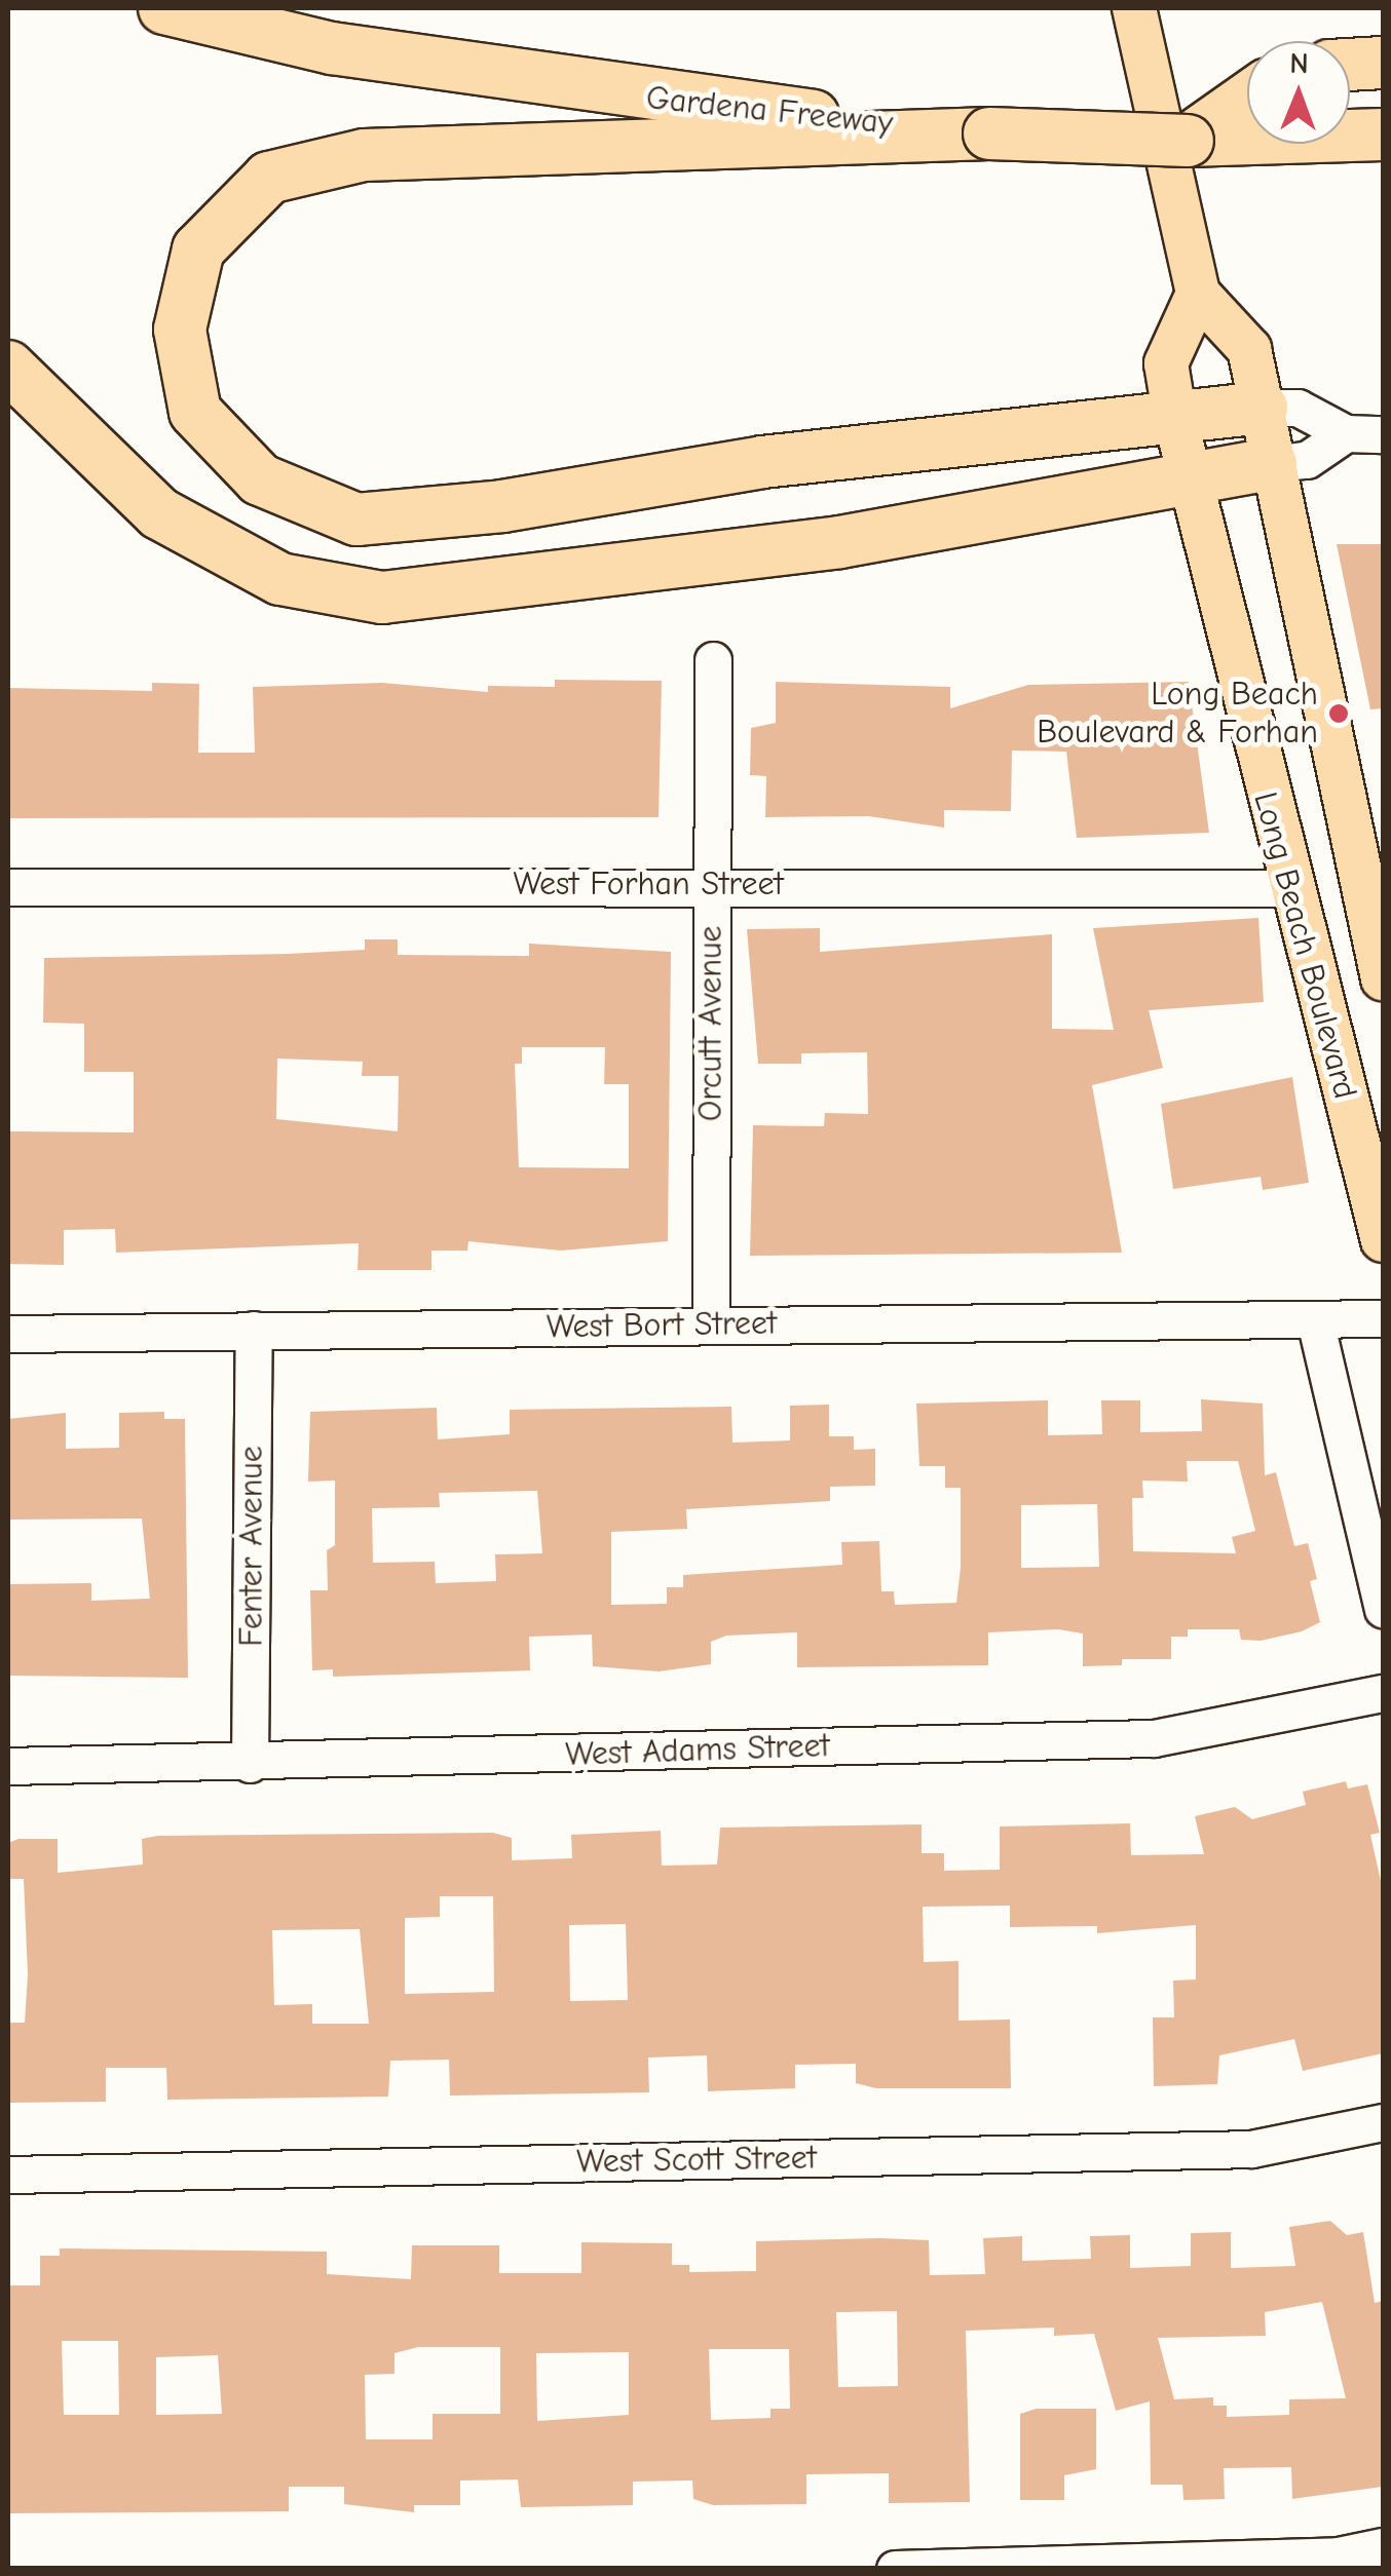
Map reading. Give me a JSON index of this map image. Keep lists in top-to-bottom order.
{
  "streets": {
    "highway": ["Gardena Freeway"],
    "main road": ["Long Beach Boulevard"],
    "street": [
      "West Forhan Street",
      "Orcutt Avenue",
      "West Bort Street",
      "Fenter Avenue",
      "West Adams Street",
      "West Scott Street"
    ]
  },
  "crossings": [
    ["West Forhan Street", "Long Beach Boulevard"],
    ["West Forhan Street", "Orcutt Avenue"],
    ["Orcutt Avenue", "West Bort Street"],
    ["West Bort Street", "Fenter Avenue"],
    ["Fenter Avenue", "West Adams Street"]
  ],
  "places": ["Long Beach Boulevard & Forhan"],
  "north": "top"
}
